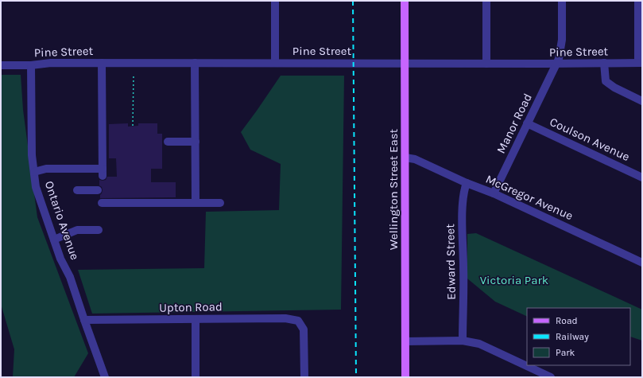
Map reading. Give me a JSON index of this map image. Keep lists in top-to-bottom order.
{
  "streets": {
    "main road": ["Wellington Street East"],
    "street": [
      "Pine Street",
      "Manor Road",
      "Coulson Avenue",
      "McGregor Avenue",
      "Ontario Avenue",
      "Edward Street",
      "Upton Road"
    ]
  },
  "crossings": [
    ["Pine Street", "Manor Road"],
    ["Pine Street", "Wellington Street East"],
    ["Pine Street", "Ontario Avenue"],
    ["Manor Road", "Coulson Avenue"],
    ["Manor Road", "McGregor Avenue"],
    ["Wellington Street East", "McGregor Avenue"],
    ["McGregor Avenue", "Edward Street"],
    ["Ontario Avenue", "Upton Road"]
  ],
  "parks": ["Victoria Park"],
  "legend": ["Road", "Railway", "Park"]
}
